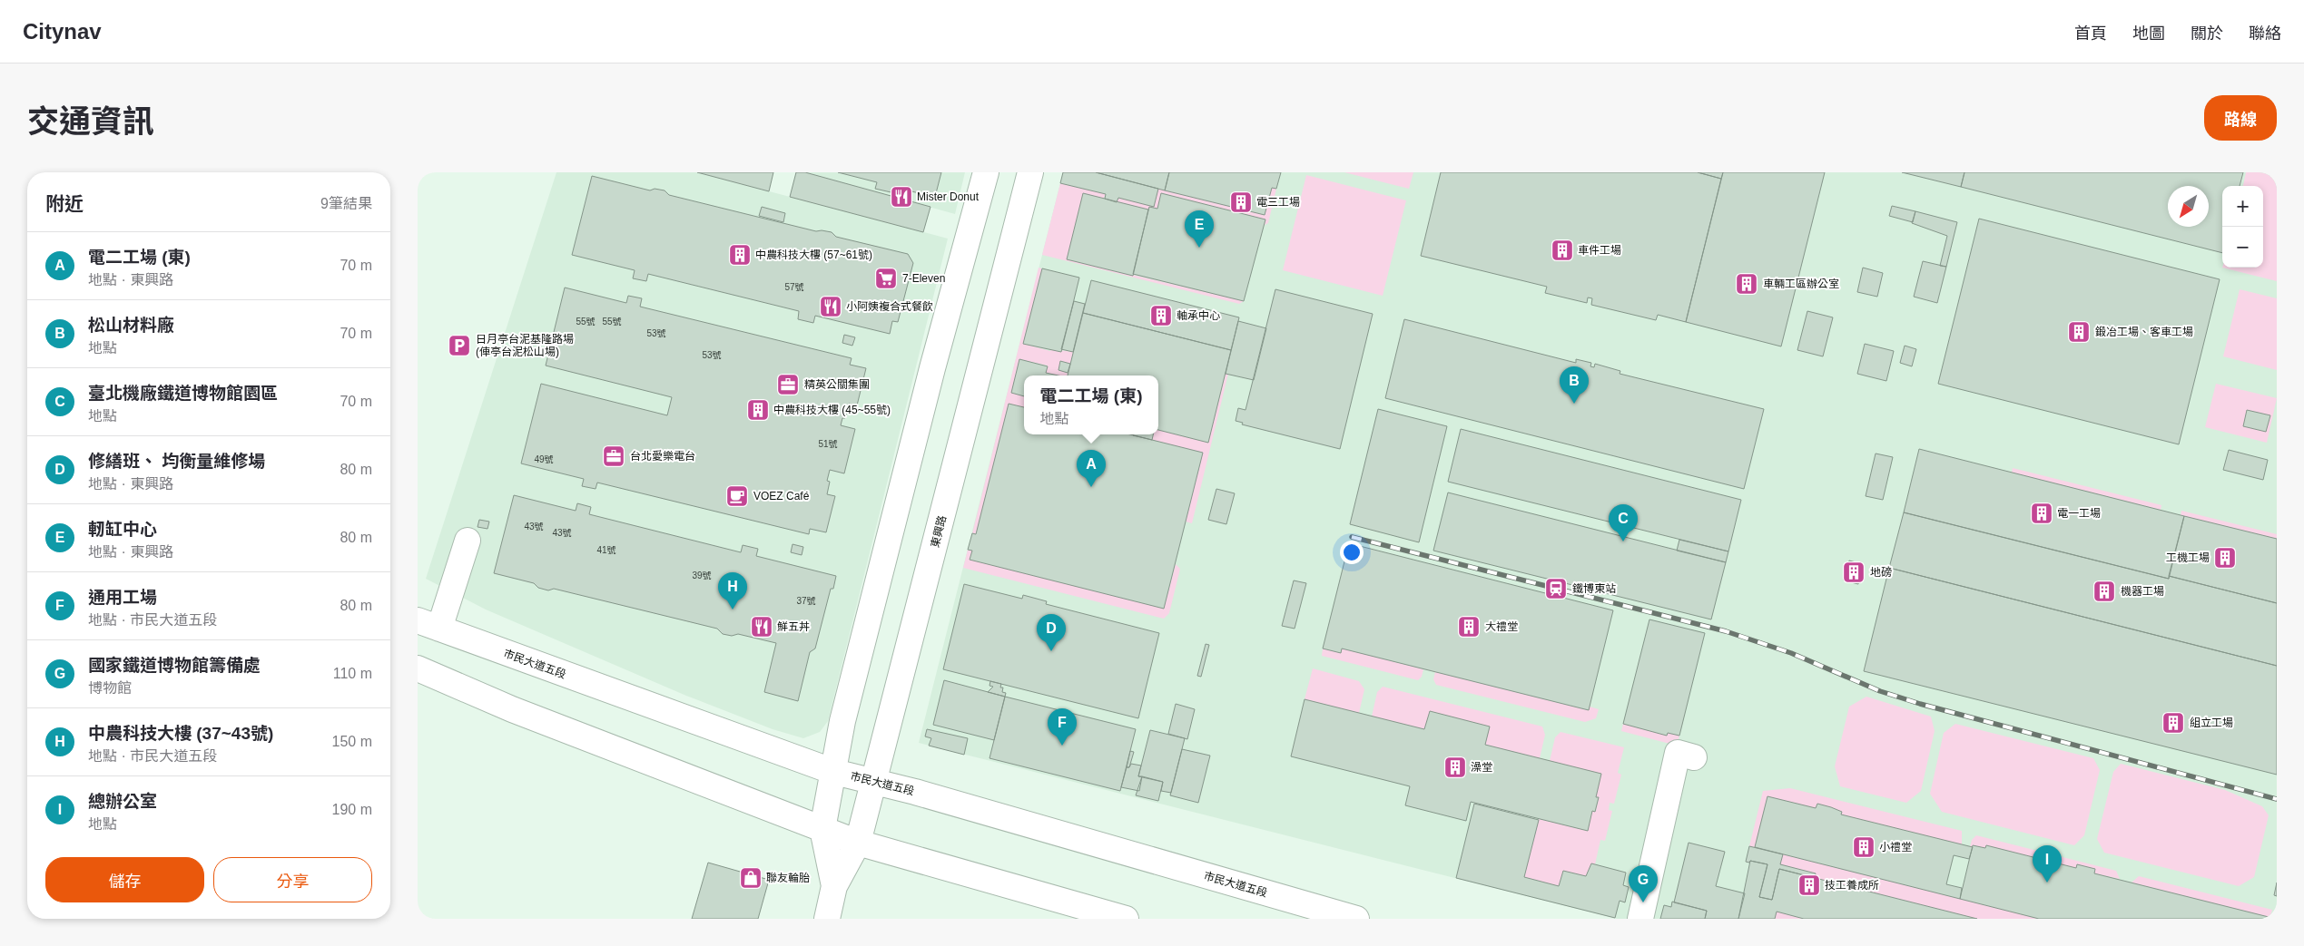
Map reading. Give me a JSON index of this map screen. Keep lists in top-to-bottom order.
{
  "streets": {
    "street": ["東興路", "市民大道五段"]
  },
  "crossings": [
    ["東興路", "市民大道五段"]
  ],
  "places": {
    "restaurant": ["Mister Donut", "小阿姨複合式餐飲", "鮮五丼"],
    "building": [
      "電三工場",
      "車件工場",
      "中農科技大樓 (57~61號)",
      "車輛工區辦公室",
      "軸承中心",
      "鍛冶工場、客車工場",
      "中農科技大樓 (45~55號)",
      "電一工場",
      "工機工場",
      "地磅",
      "機器工場",
      "大禮堂",
      "組立工場",
      "澡堂",
      "小禮堂",
      "技工養成所"
    ],
    "supermarket": ["7-Eleven"],
    "parking": ["日月亭台泥基隆路場 (俥亭台泥松山場)"],
    "office": ["精英公關集團", "台北愛樂電台"],
    "cafe": ["VOEZ Café"],
    "station": ["鐵博東站"],
    "shop": ["聯友輪胎"]
  },
  "house_numbers": [
    "57號",
    "55號",
    "55號",
    "53號",
    "53號",
    "51號",
    "49號",
    "43號",
    "43號",
    "41號",
    "39號",
    "37號"
  ],
  "north": "bottom left",
  "page": {
    "header": "Citynav",
    "nav": [
      "首頁",
      "地圖",
      "關於",
      "聯絡"
    ],
    "title": "交通資訊",
    "buttons": [
      "路線",
      ["儲存", "分享"]
    ],
    "heading": ["附近", "9筆結果"],
    "map_buttons": ["+", "−"],
    "pins": [
      "E",
      "B",
      "A",
      "C",
      "H",
      "D",
      "F",
      "I",
      "G"
    ],
    "list": [
      {
        "mark": "A",
        "name": "電二工場 (東)",
        "note": "地點 · 東興路",
        "value": "70 m"
      },
      {
        "mark": "B",
        "name": "松山材料廠",
        "note": "地點",
        "value": "70 m"
      },
      {
        "mark": "C",
        "name": "臺北機廠鐵道博物館園區",
        "note": "地點",
        "value": "70 m"
      },
      {
        "mark": "D",
        "name": "修繕班、 均衡量維修場",
        "note": "地點 · 東興路",
        "value": "80 m"
      },
      {
        "mark": "E",
        "name": "軔缸中心",
        "note": "地點 · 東興路",
        "value": "80 m"
      },
      {
        "mark": "F",
        "name": "通用工場",
        "note": "地點 · 市民大道五段",
        "value": "80 m"
      },
      {
        "mark": "G",
        "name": "國家鐵道博物館籌備處",
        "note": "博物館",
        "value": "110 m"
      },
      {
        "mark": "H",
        "name": "中農科技大樓 (37~43號)",
        "note": "地點 · 市民大道五段",
        "value": "150 m"
      },
      {
        "mark": "I",
        "name": "總辦公室",
        "note": "地點",
        "value": "190 m"
      }
    ],
    "popup": ["電二工場 (東)", "地點"]
  }
}
